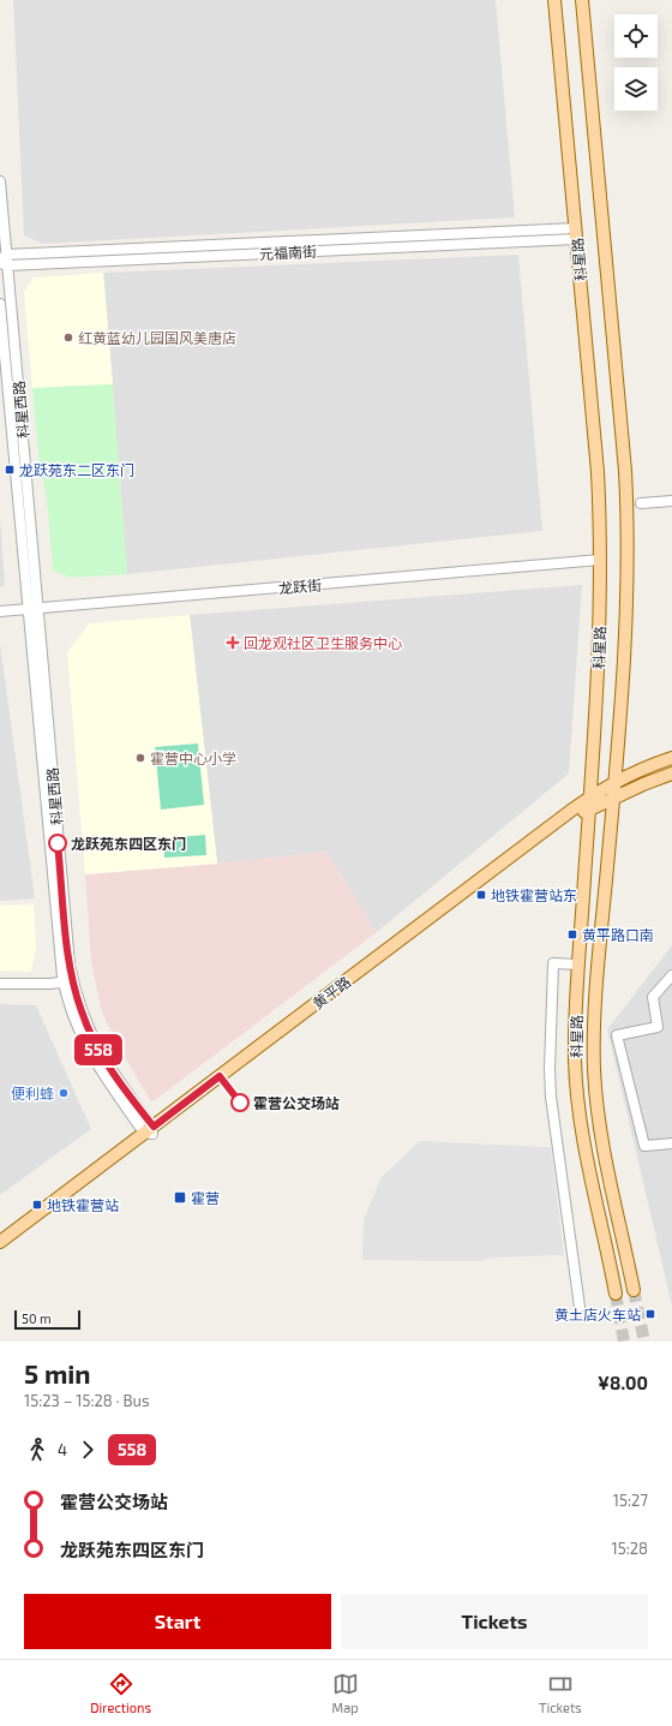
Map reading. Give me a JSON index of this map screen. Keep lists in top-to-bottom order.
{
  "streets": {
    "main road": ["科星路", "黄平路"],
    "street": ["元福南街", "科星西路", "龙跃街"]
  },
  "crossings": [
    ["元福南街", "科星路"],
    ["元福南街", "科星西路"],
    ["科星路", "龙跃街"],
    ["科星路", "黄平路"],
    ["科星西路", "龙跃街"],
    ["科星西路", "黄平路"]
  ],
  "places": {
    "other": [
      "红黄蓝幼儿园国风美唐店",
      "霍营中心小学",
      "龙跃苑东四区东门",
      "便利蜂",
      "霍营公交场站"
    ],
    "transit": [
      "龙跃苑东二区东门",
      "地铁霍营站东",
      "黄平路口南",
      "霍营",
      "地铁霍营站",
      "黄土店火车站"
    ],
    "health": ["回龙观社区卫生服务中心"]
  },
  "lines": ["bus line 558"],
  "scale_bar": "50 m",
  "page": {
    "on_map": "558",
    "scale": "50 m",
    "heading": ["5 min", "15:23 – 15:28 · Bus", "¥8.00"],
    "legs": ["4", "558"],
    "list": [
      {
        "name": "霍营公交场站",
        "value": "15:27"
      },
      {
        "name": "龙跃苑东四区东门",
        "value": "15:28"
      }
    ],
    "buttons": ["Start", "Tickets"],
    "tabs": ["Directions", "Map", "Tickets"]
  }
}
